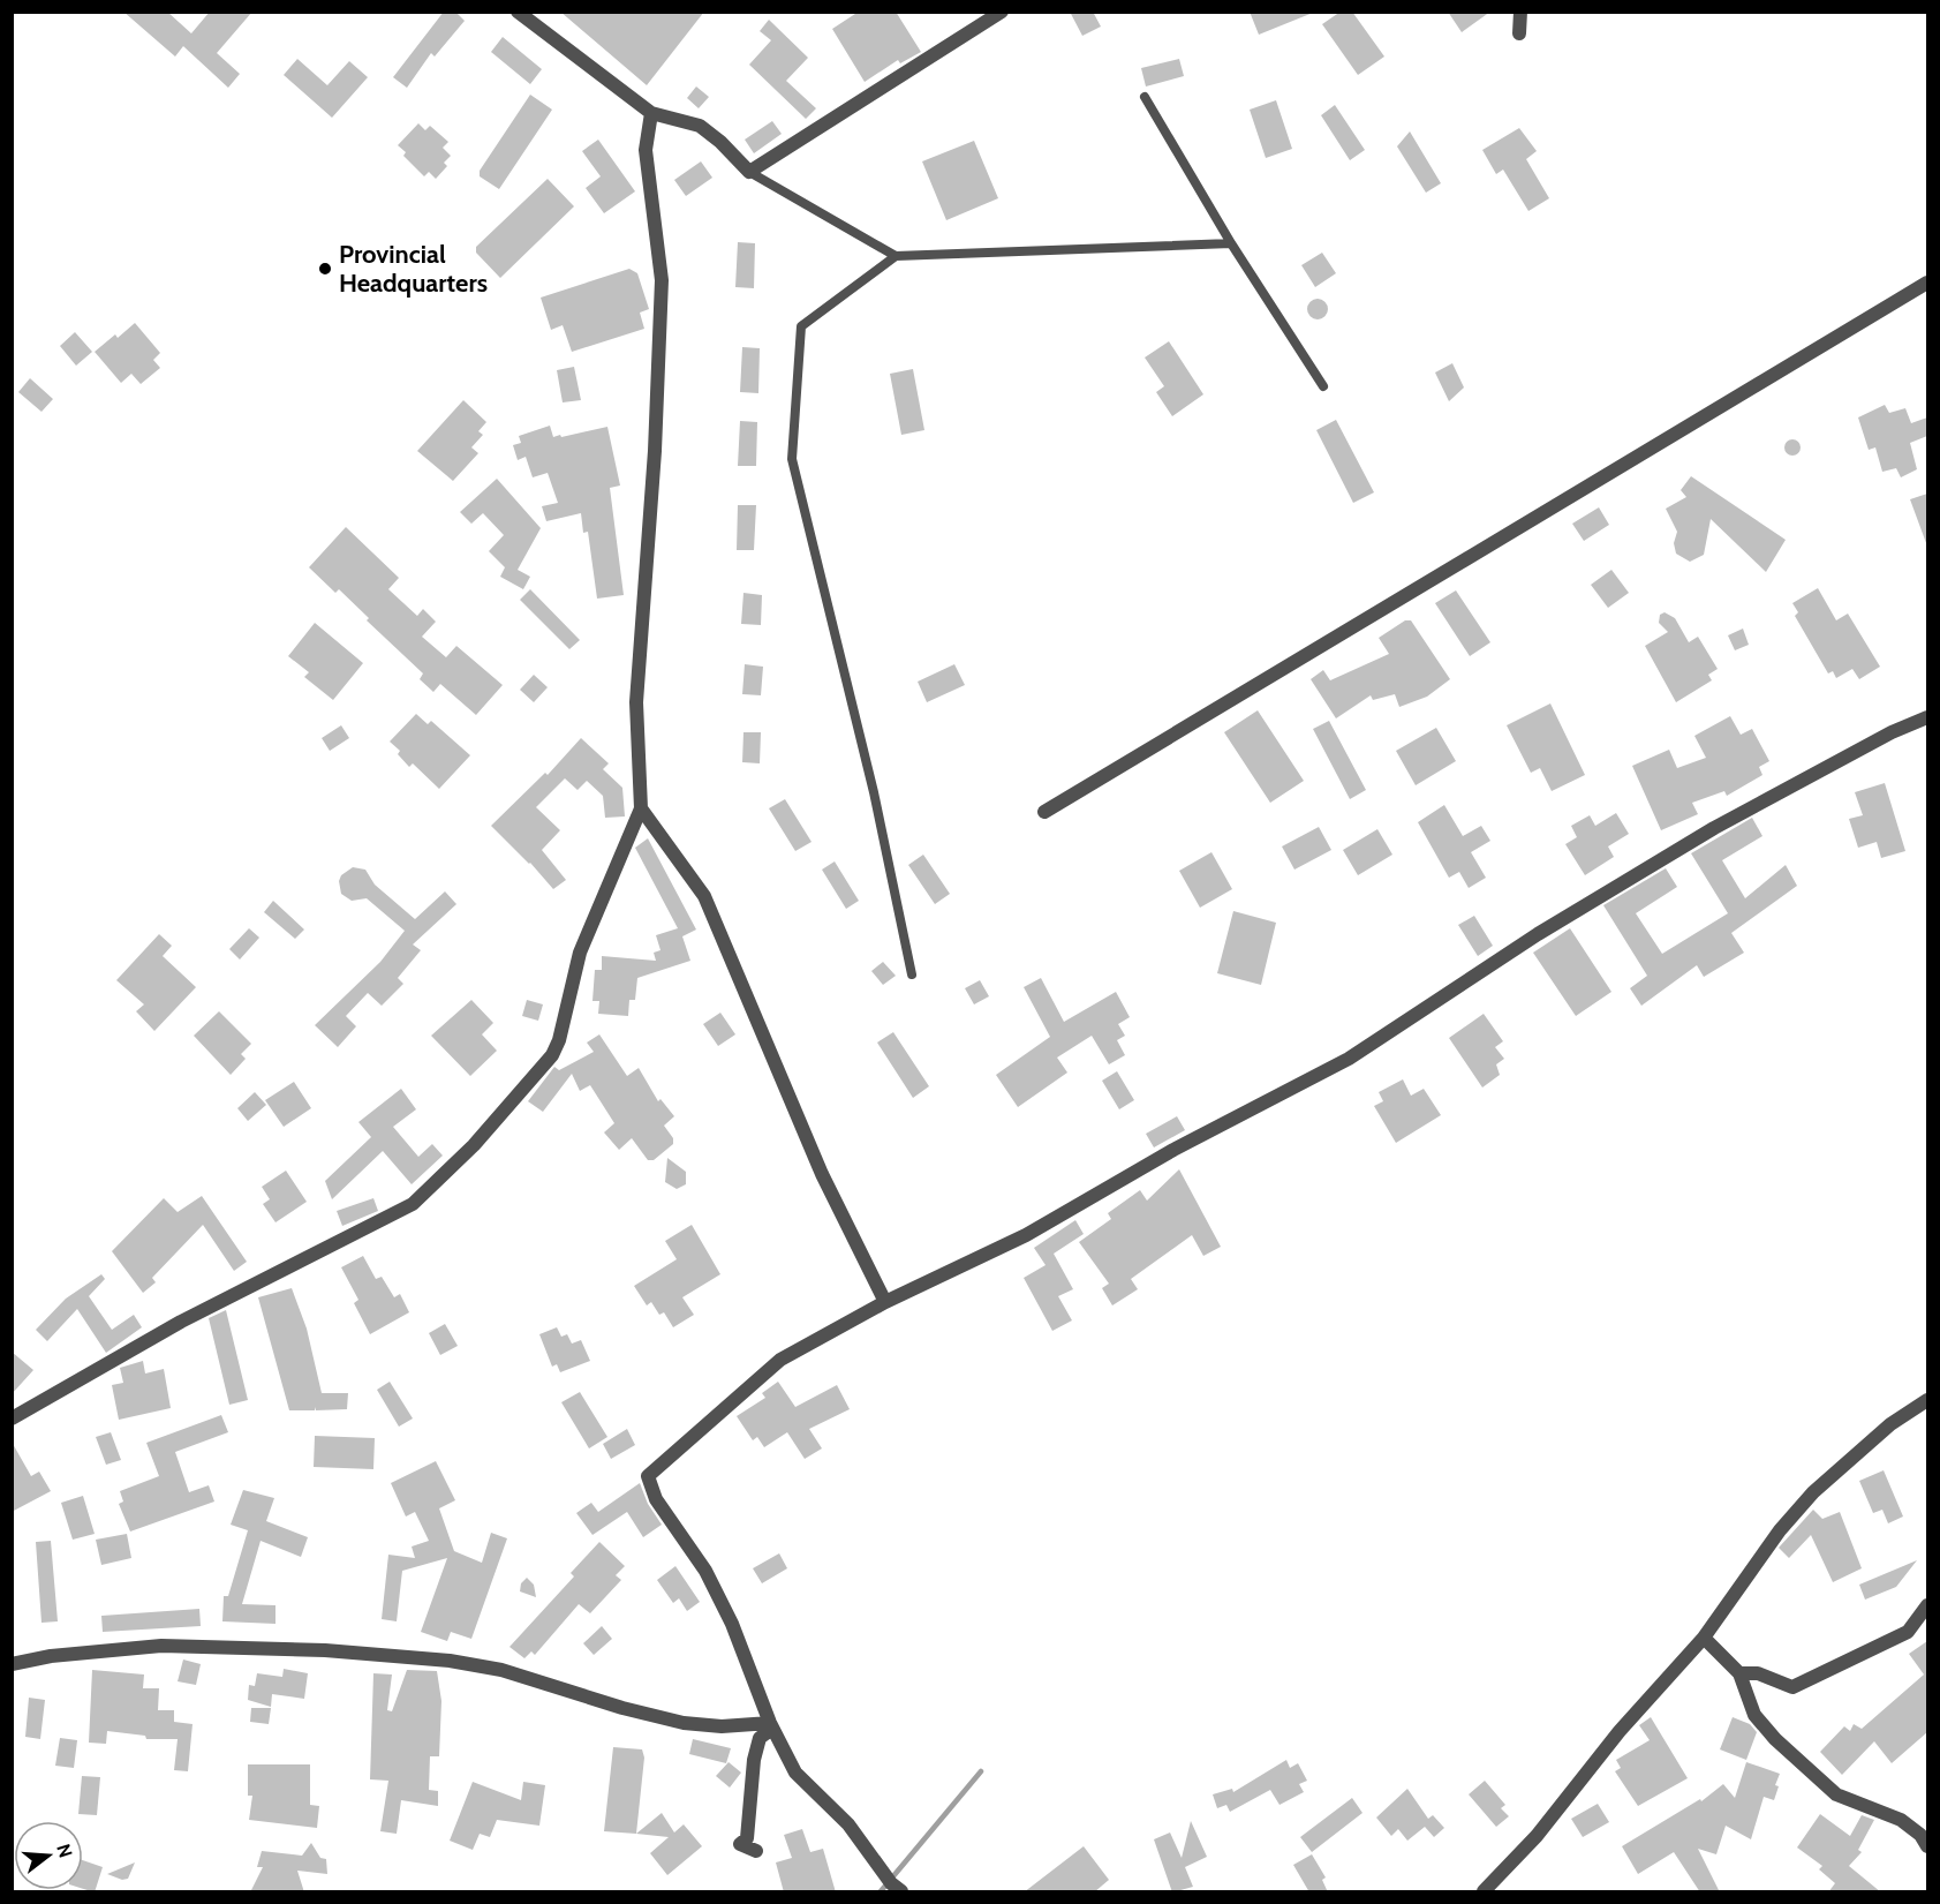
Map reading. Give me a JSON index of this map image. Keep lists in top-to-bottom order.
{
  "places": ["Provincial Headquarters"],
  "north": "right"
}
